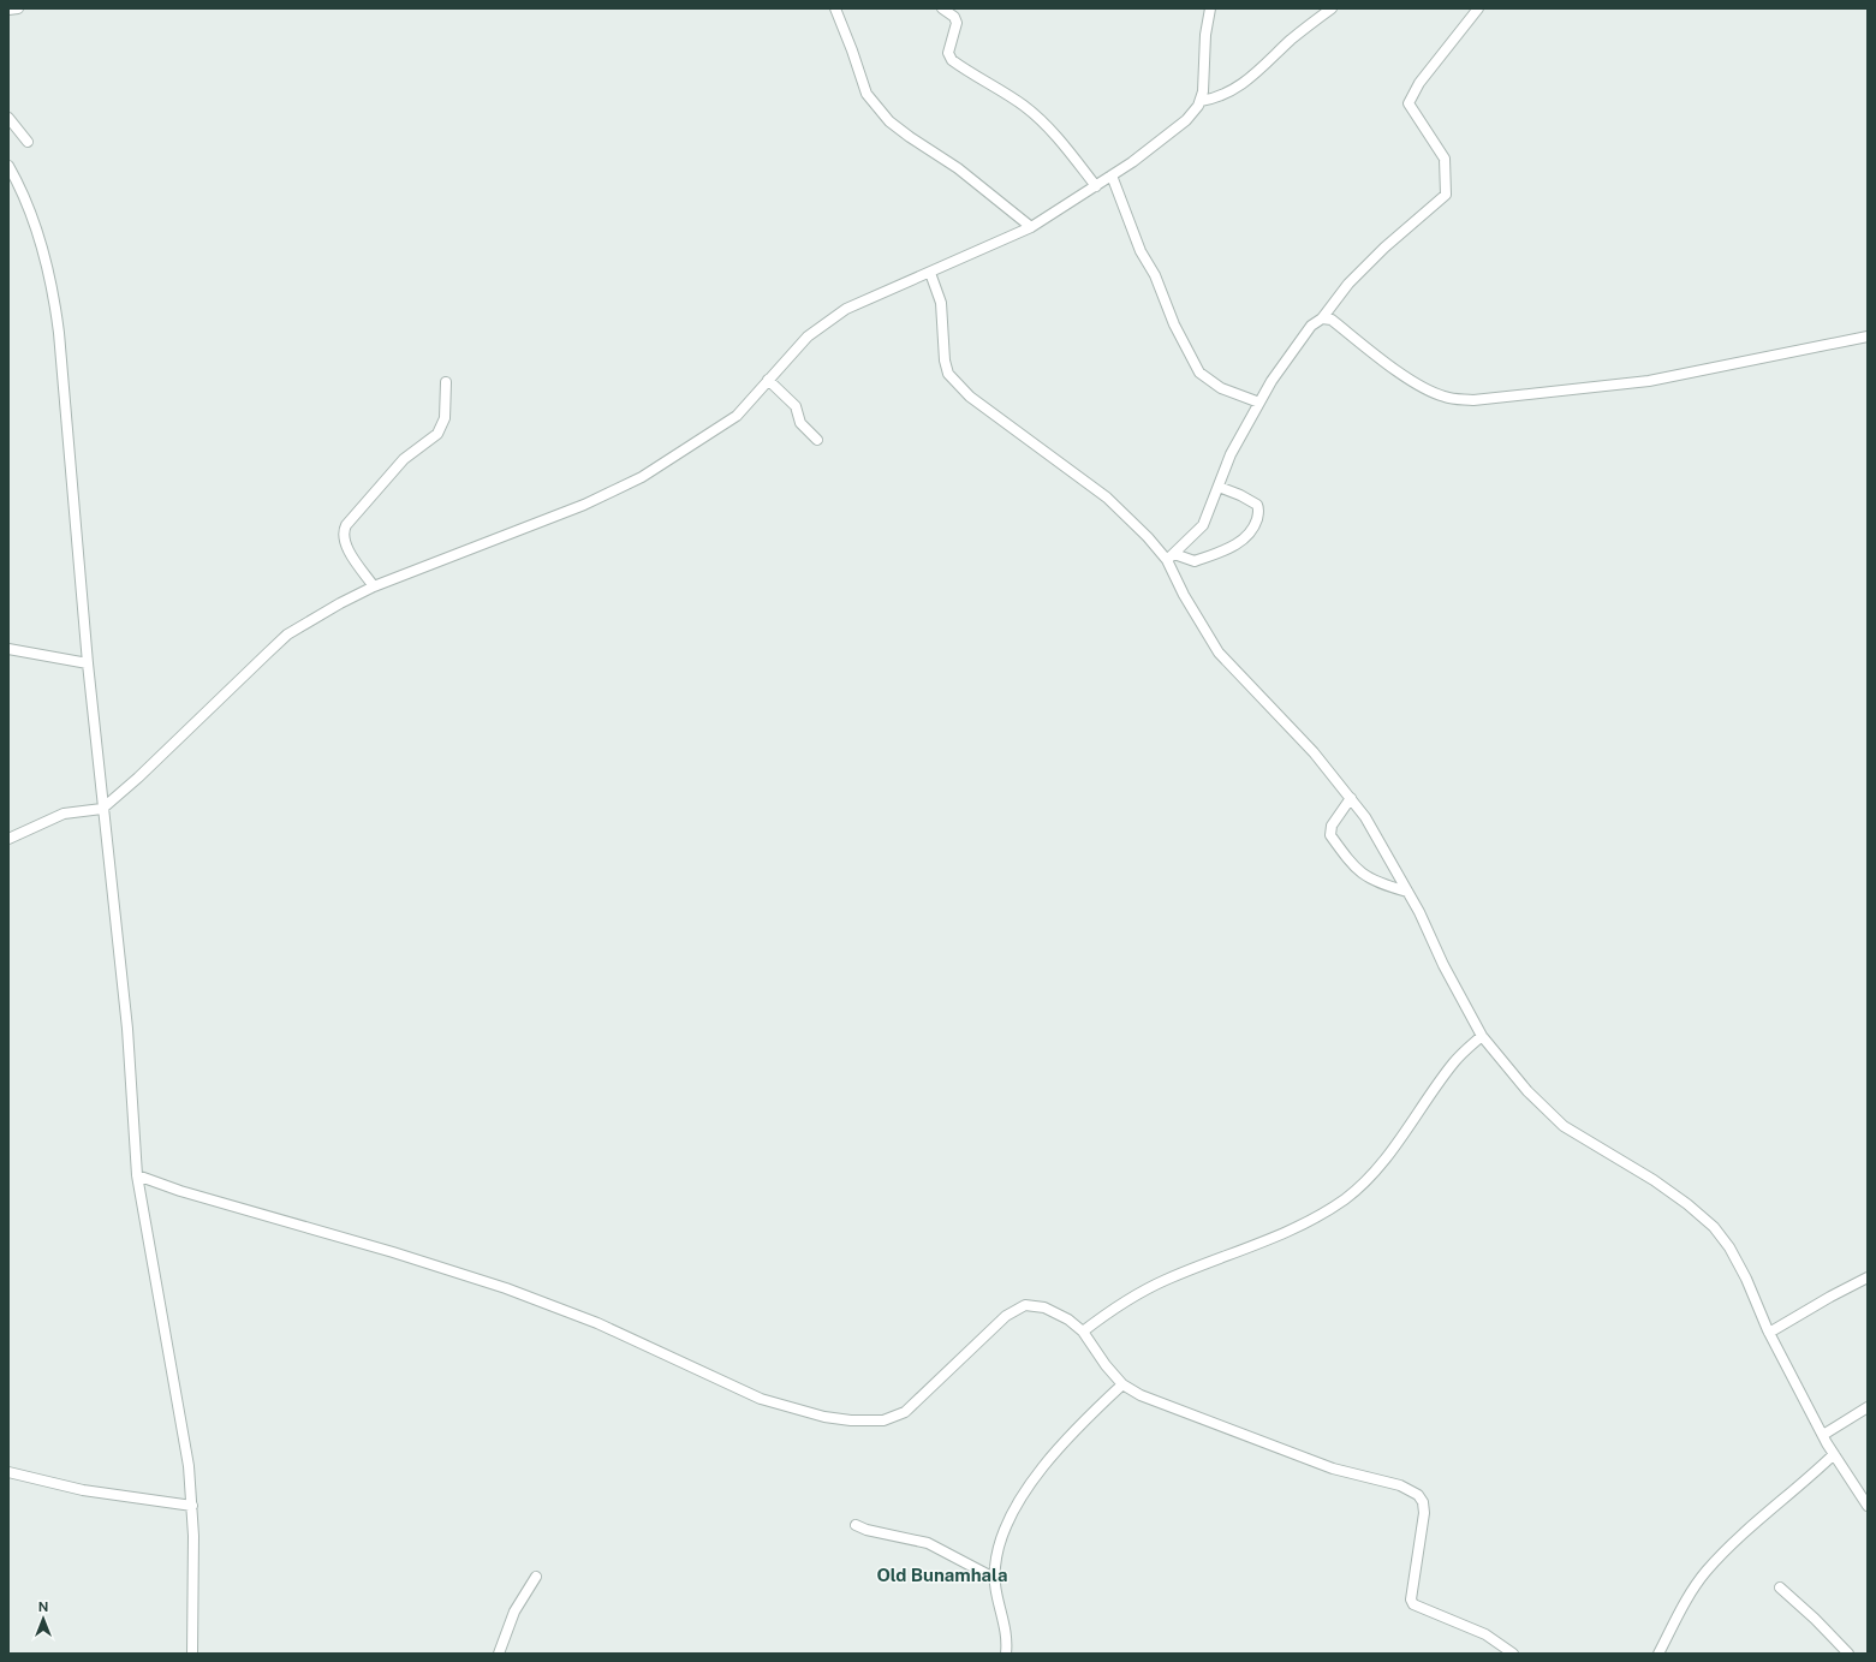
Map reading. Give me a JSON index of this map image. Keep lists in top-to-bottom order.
{
  "districts": ["Old Bunamhala"],
  "north": "top"
}
